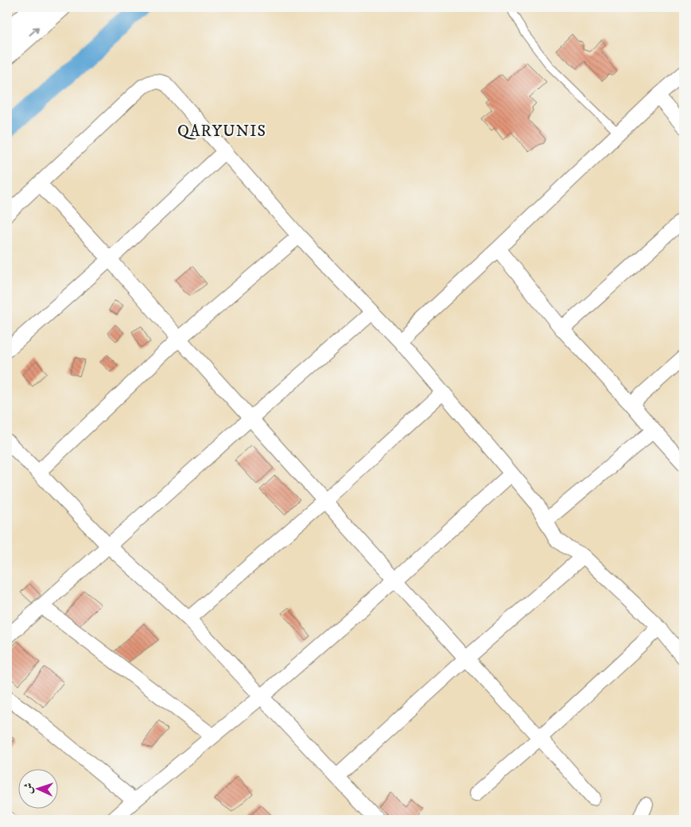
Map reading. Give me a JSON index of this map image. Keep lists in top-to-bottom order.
{
  "districts": ["QARYUNIS"],
  "north": "left"
}
